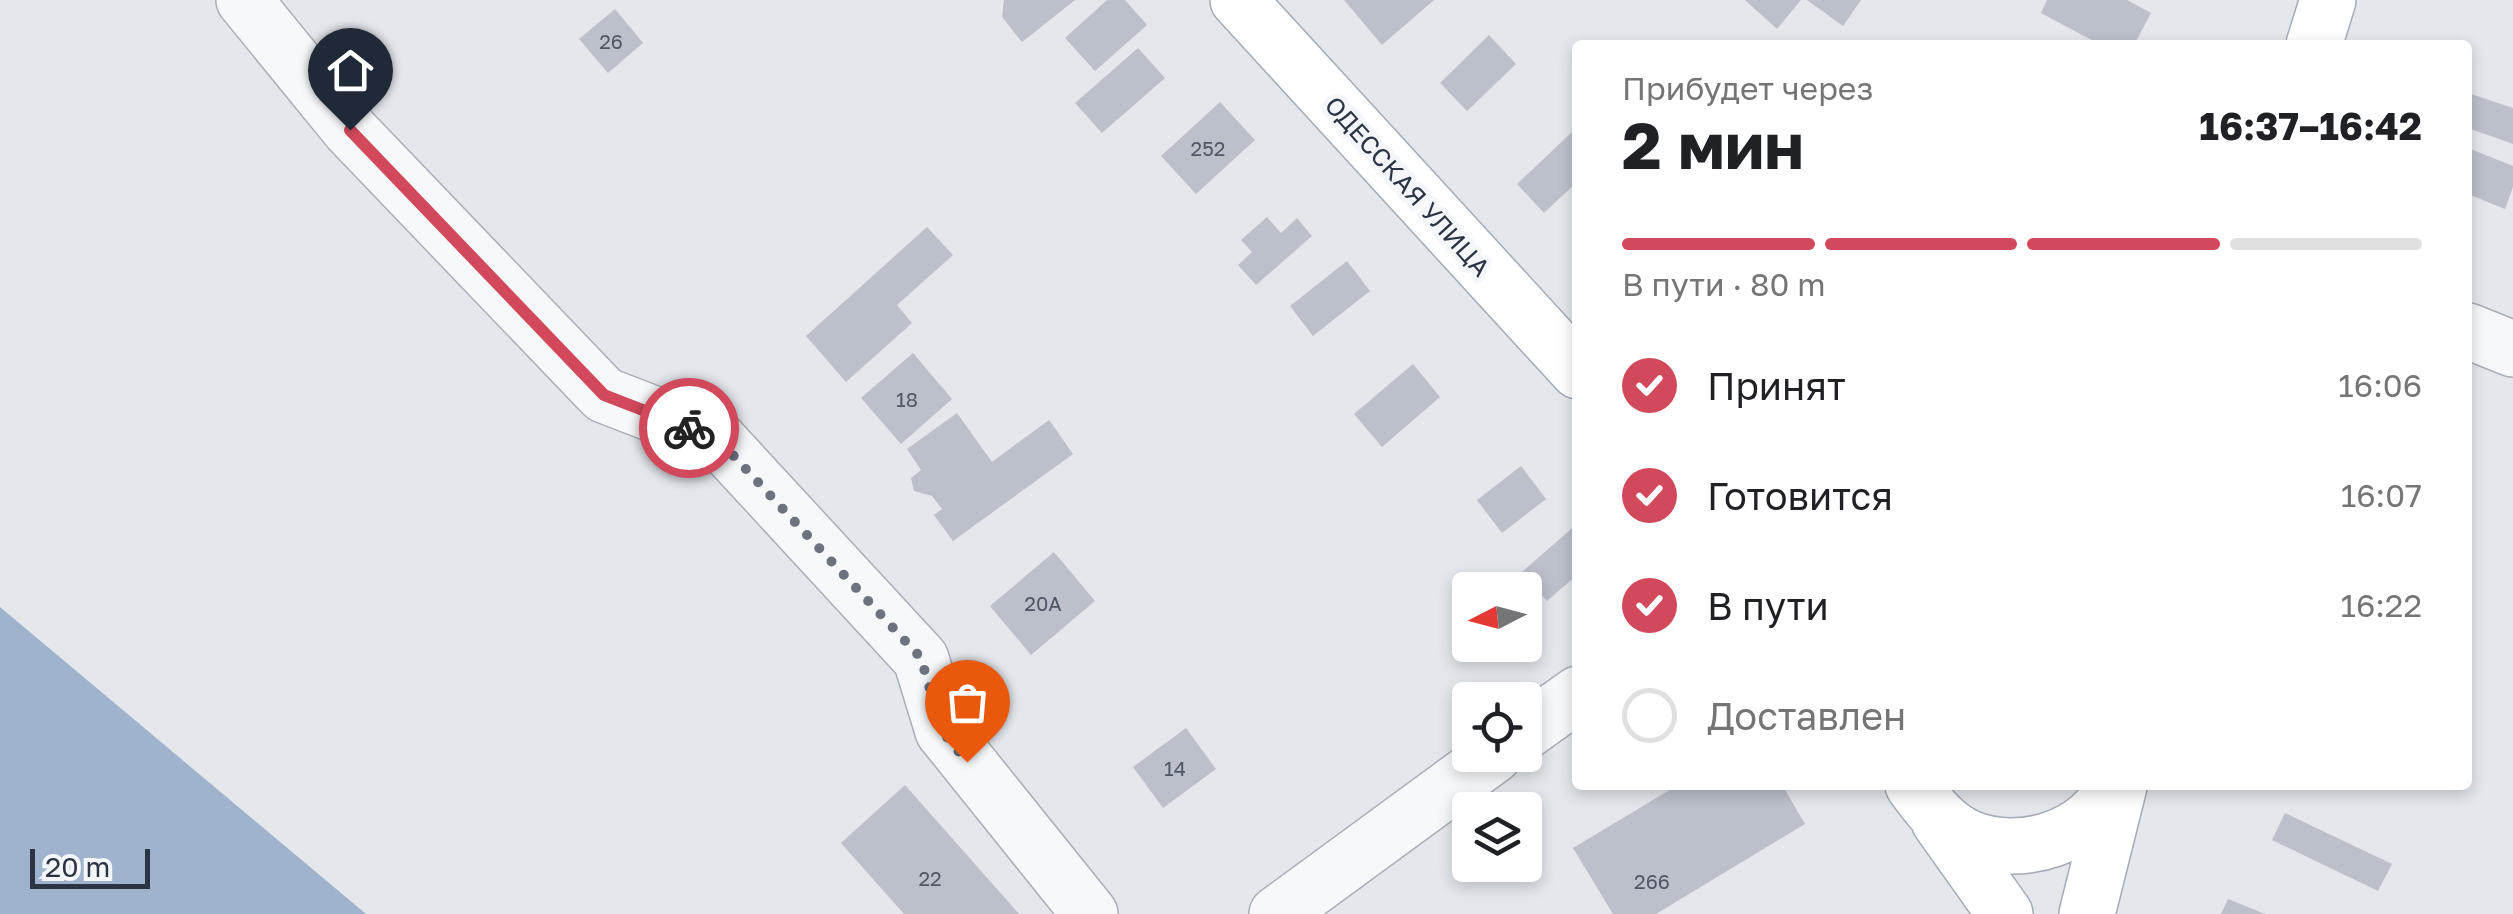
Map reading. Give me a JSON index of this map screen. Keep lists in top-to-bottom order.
{
  "streets": {
    "main road": ["ОДЕССКАЯ УЛИЦА"]
  },
  "house_numbers": [
    "26",
    "252",
    "18",
    "20А",
    "14",
    "22",
    "266"
  ],
  "scale_bar": "20 m",
  "north": "left",
  "page": {
    "heading": ["2 мин", "Прибудет через", "16:37–16:42"],
    "bar": "В пути · 80 m",
    "list": [
      ["Принят", "16:06"],
      ["Готовится", "16:07"],
      ["В пути", "16:22"],
      "Доставлен"
    ],
    "scale": "20 m"
  }
}
